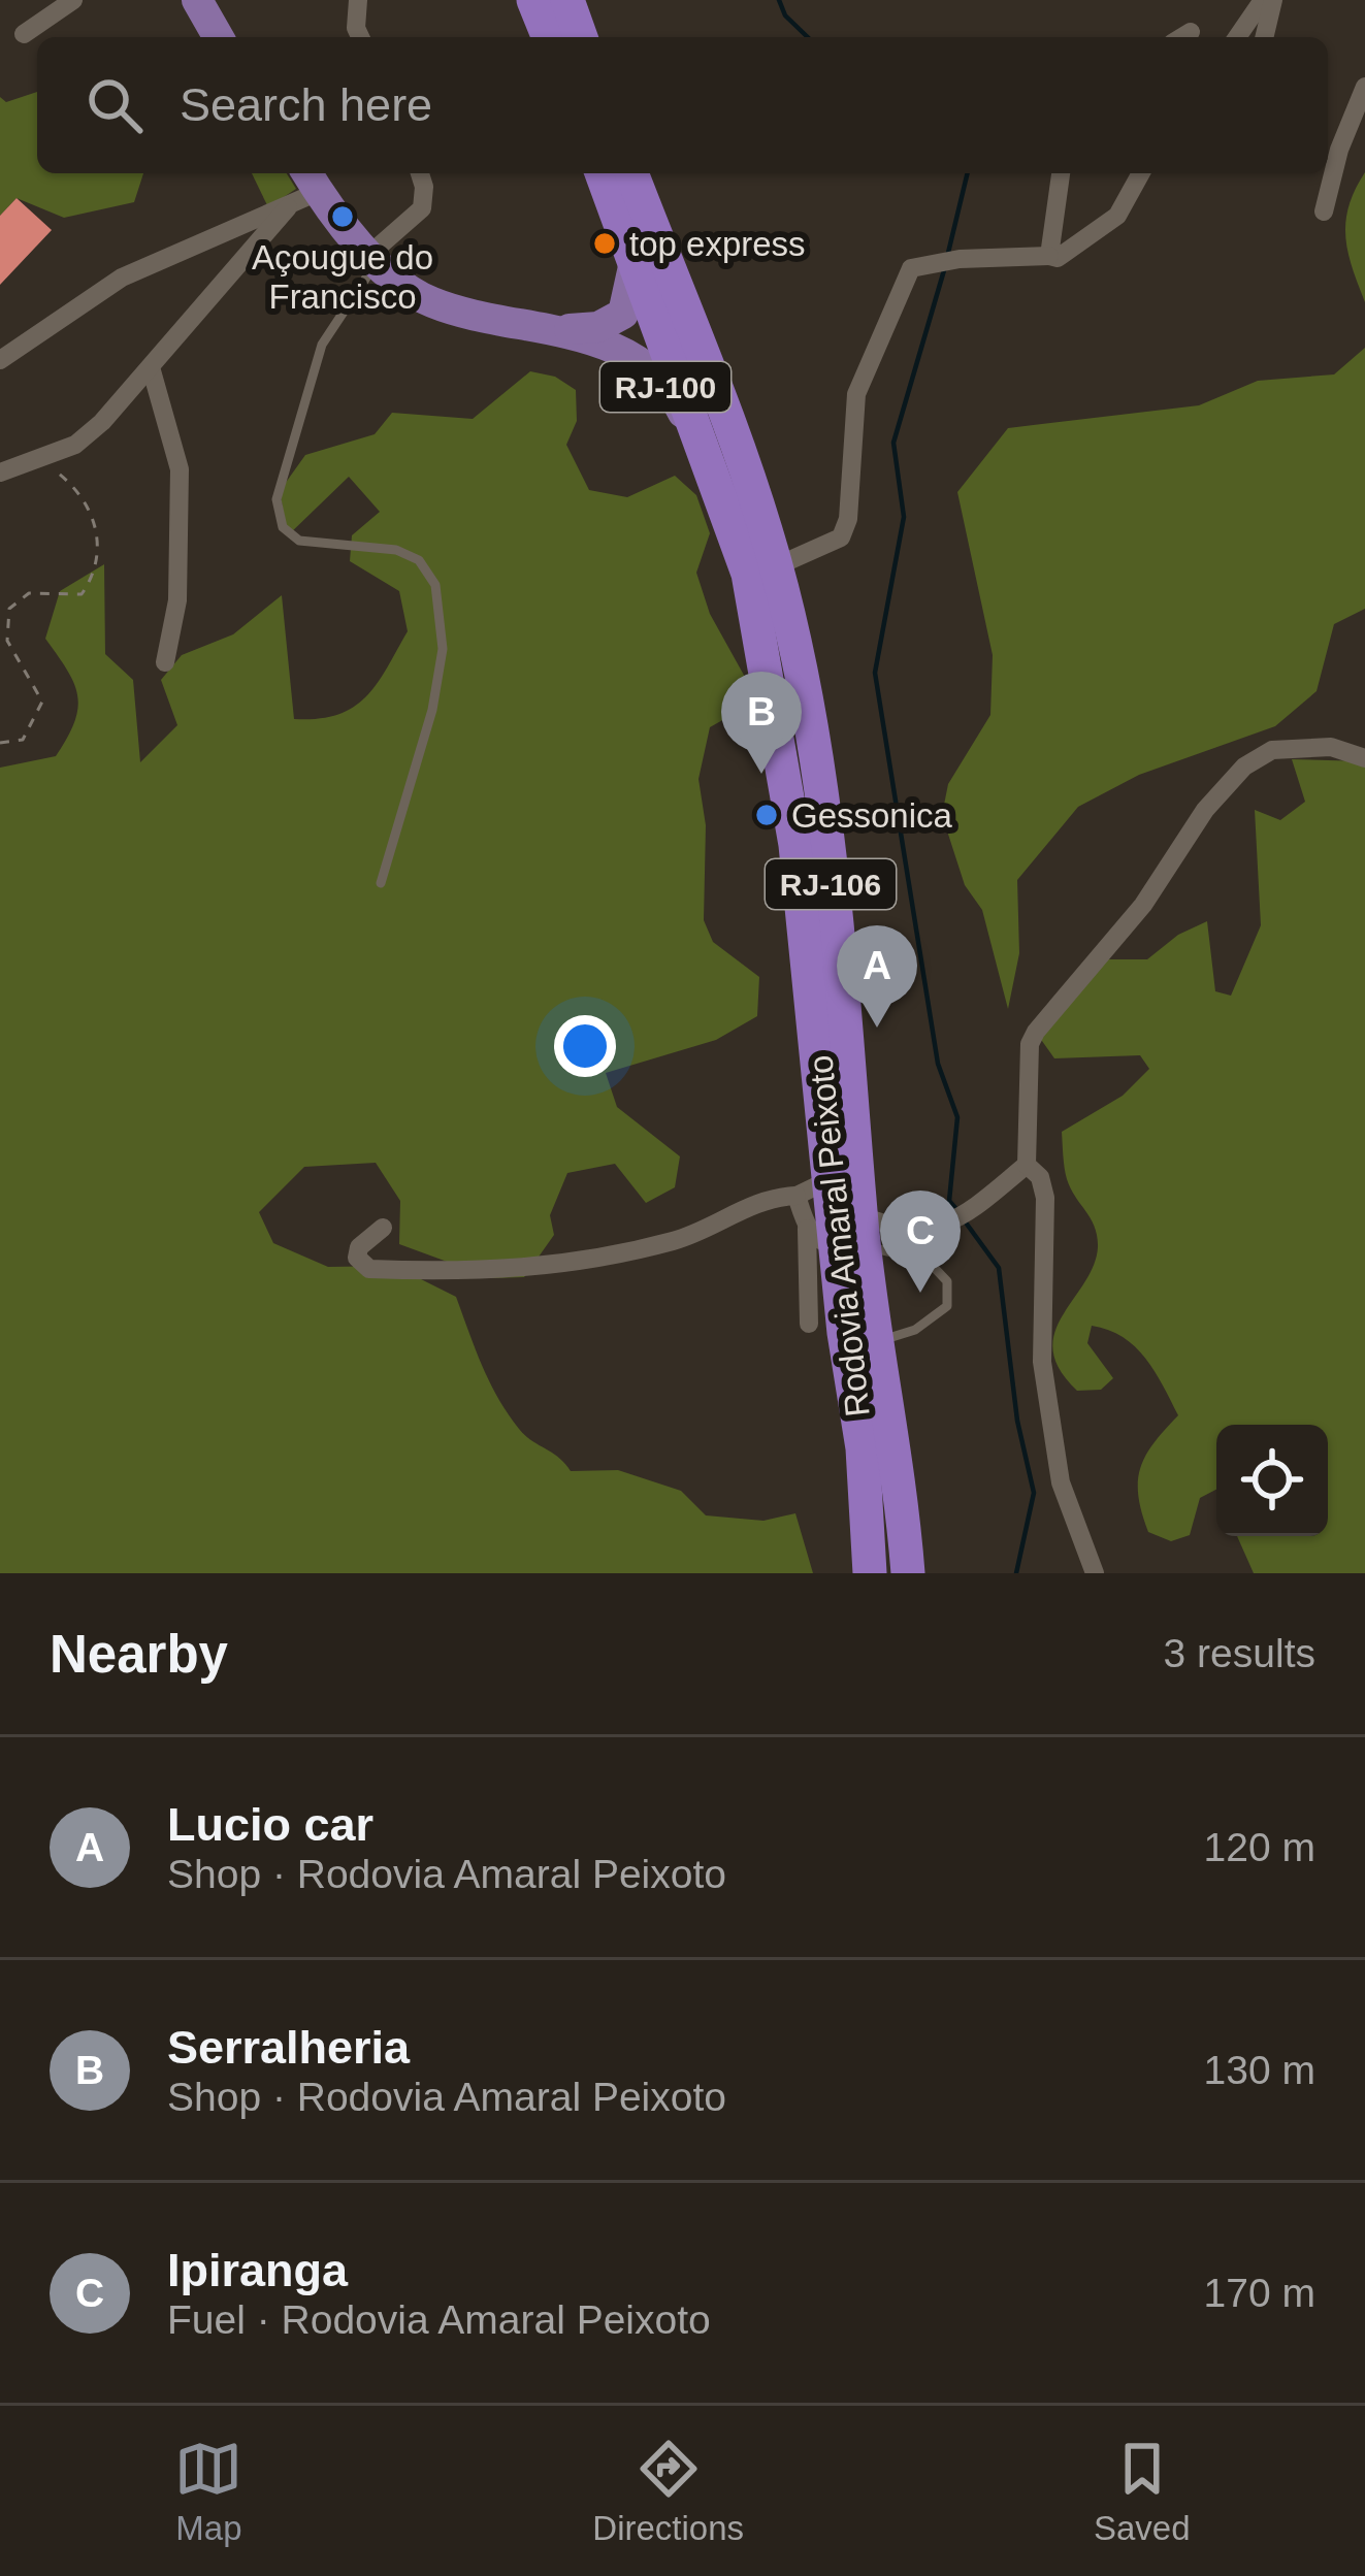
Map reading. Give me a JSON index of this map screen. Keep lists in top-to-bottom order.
{
  "streets": {
    "highway": ["RJ-106", "Rodovia Amaral Peixoto"],
    "main road": ["RJ-100"]
  },
  "crossings": [
    ["RJ-100", "RJ-106"],
    ["RJ-100", "Rodovia Amaral Peixoto"],
    ["RJ-106", "Rodovia Amaral Peixoto"]
  ],
  "places": ["Açougue do Francisco", "top express", "Gessonica"],
  "page": {
    "search": "Search here",
    "pins": ["B", "A", "C"],
    "heading": ["Nearby", "3 results"],
    "list": [
      {
        "mark": "A",
        "name": "Lucio car",
        "note": "Shop · Rodovia Amaral Peixoto",
        "value": "120 m"
      },
      {
        "mark": "B",
        "name": "Serralheria",
        "note": "Shop · Rodovia Amaral Peixoto",
        "value": "130 m"
      },
      {
        "mark": "C",
        "name": "Ipiranga",
        "note": "Fuel · Rodovia Amaral Peixoto",
        "value": "170 m"
      }
    ],
    "nav": ["Map", "Directions", "Saved"]
  }
}
